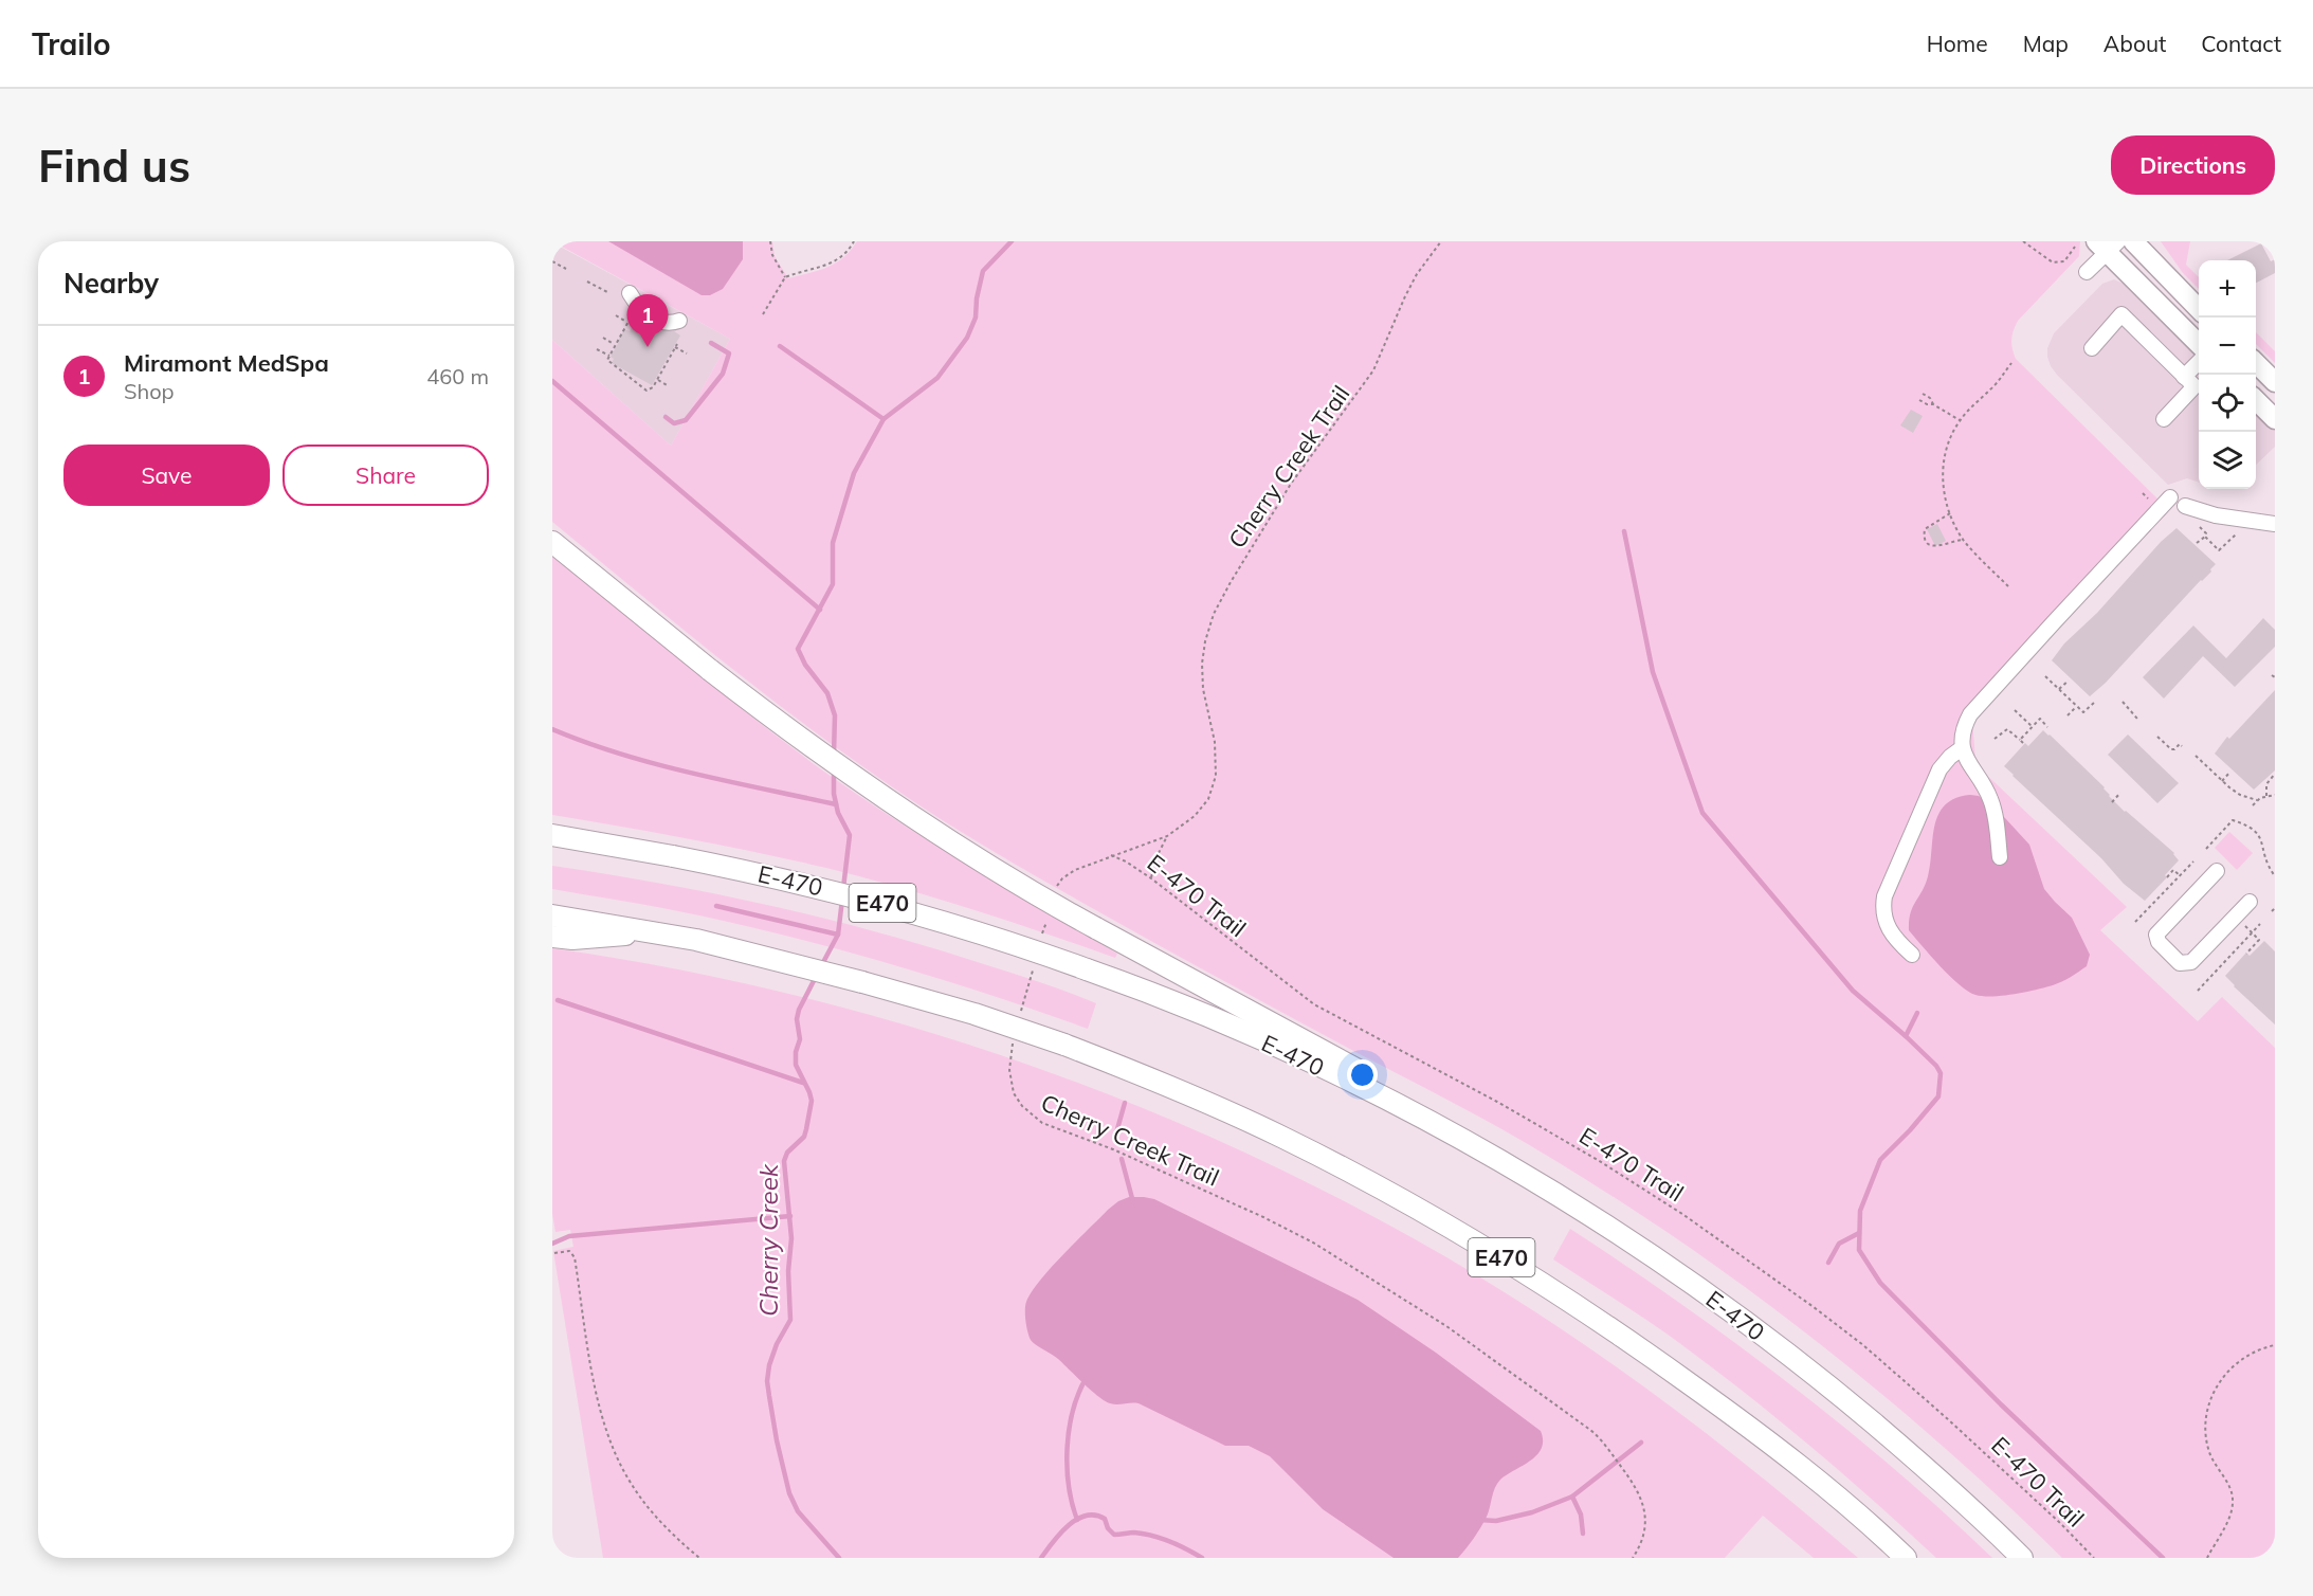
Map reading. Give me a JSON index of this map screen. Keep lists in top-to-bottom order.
{
  "streets": {
    "highway": ["E-470", "E470"],
    "path": ["Cherry Creek Trail", "E-470 Trail"]
  },
  "crossings": [
    ["Cherry Creek Trail", "E-470 Trail"]
  ],
  "water": ["Cherry Creek"],
  "page": {
    "header": "Trailo",
    "nav": [
      "Home",
      "Map",
      "About",
      "Contact"
    ],
    "buttons": [
      "Directions",
      ["Save", "Share"]
    ],
    "title": "Find us",
    "heading": "Nearby",
    "map_buttons": ["+", "−"],
    "pins": "1",
    "list": [
      {
        "mark": "1",
        "name": "Miramont MedSpa",
        "note": "Shop",
        "value": "460 m"
      }
    ]
  }
}
